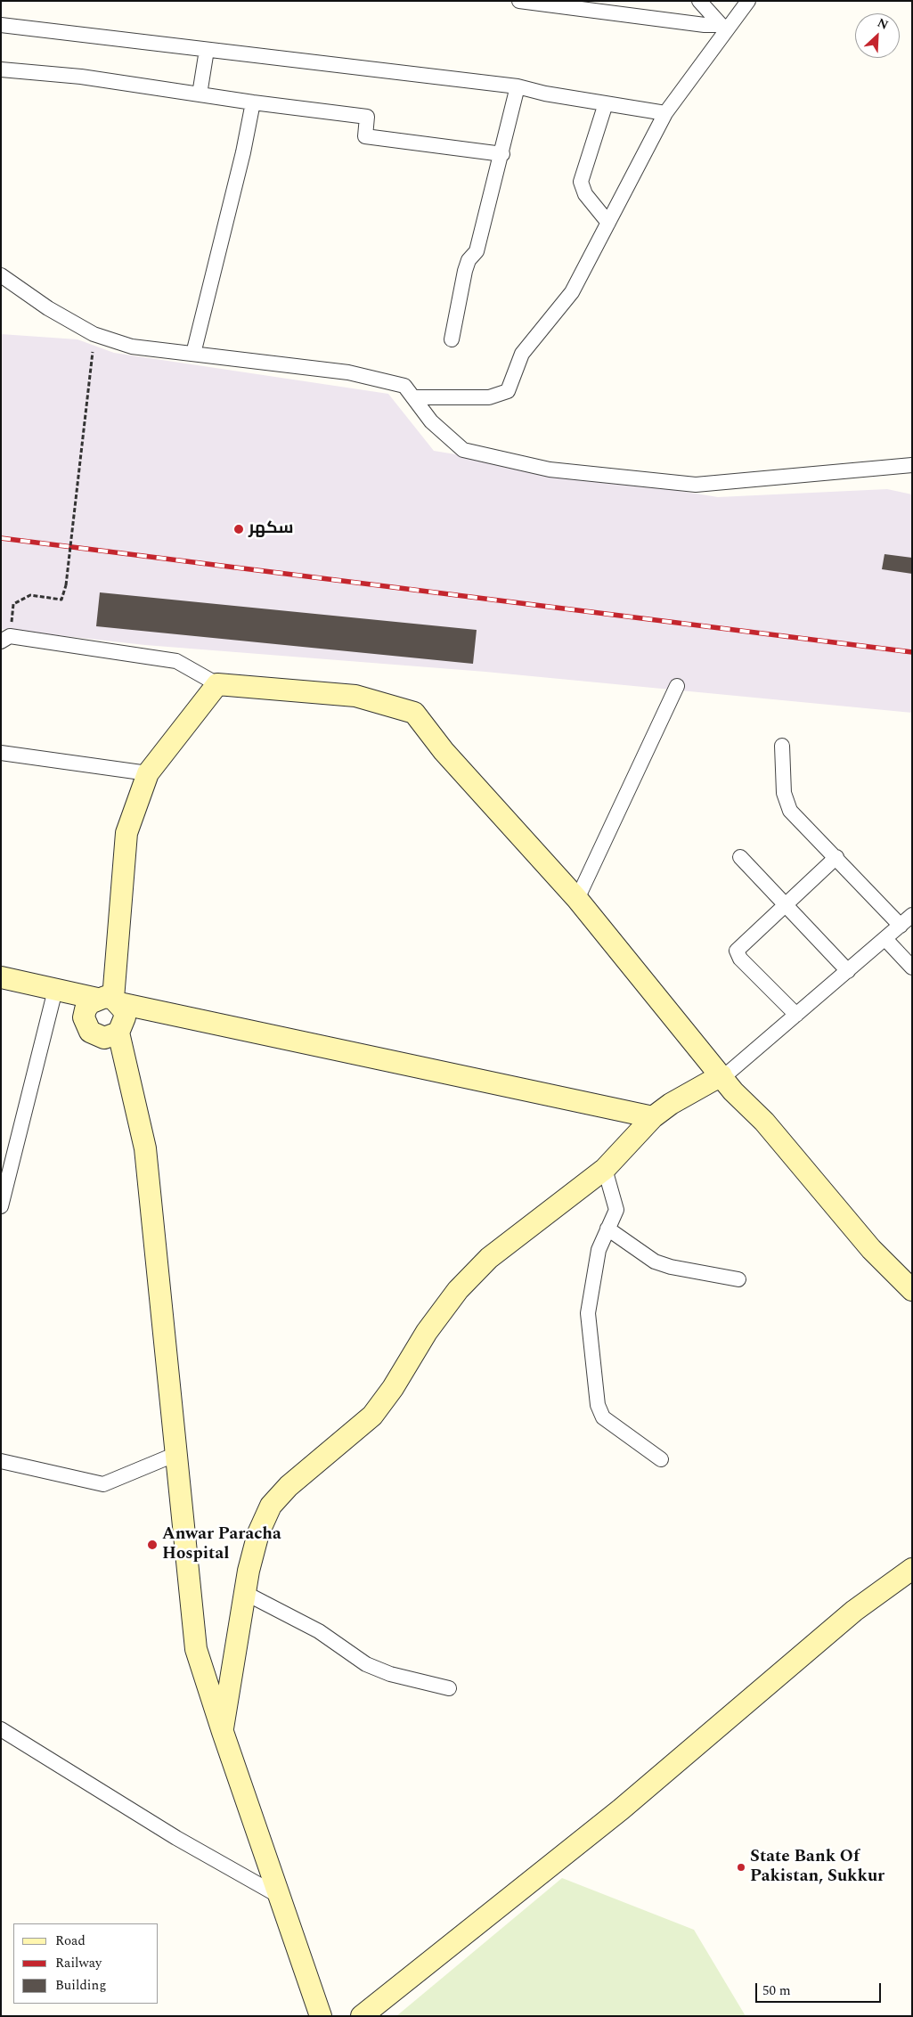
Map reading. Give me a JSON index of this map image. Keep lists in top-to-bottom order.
{
  "places": ["سكهر", "Anwar Paracha Hospital", "State Bank Of Pakistan, Sukkur"],
  "legend": ["Road", "Railway", "Building"],
  "scale_bar": "50 m",
  "north": "top right"
}
